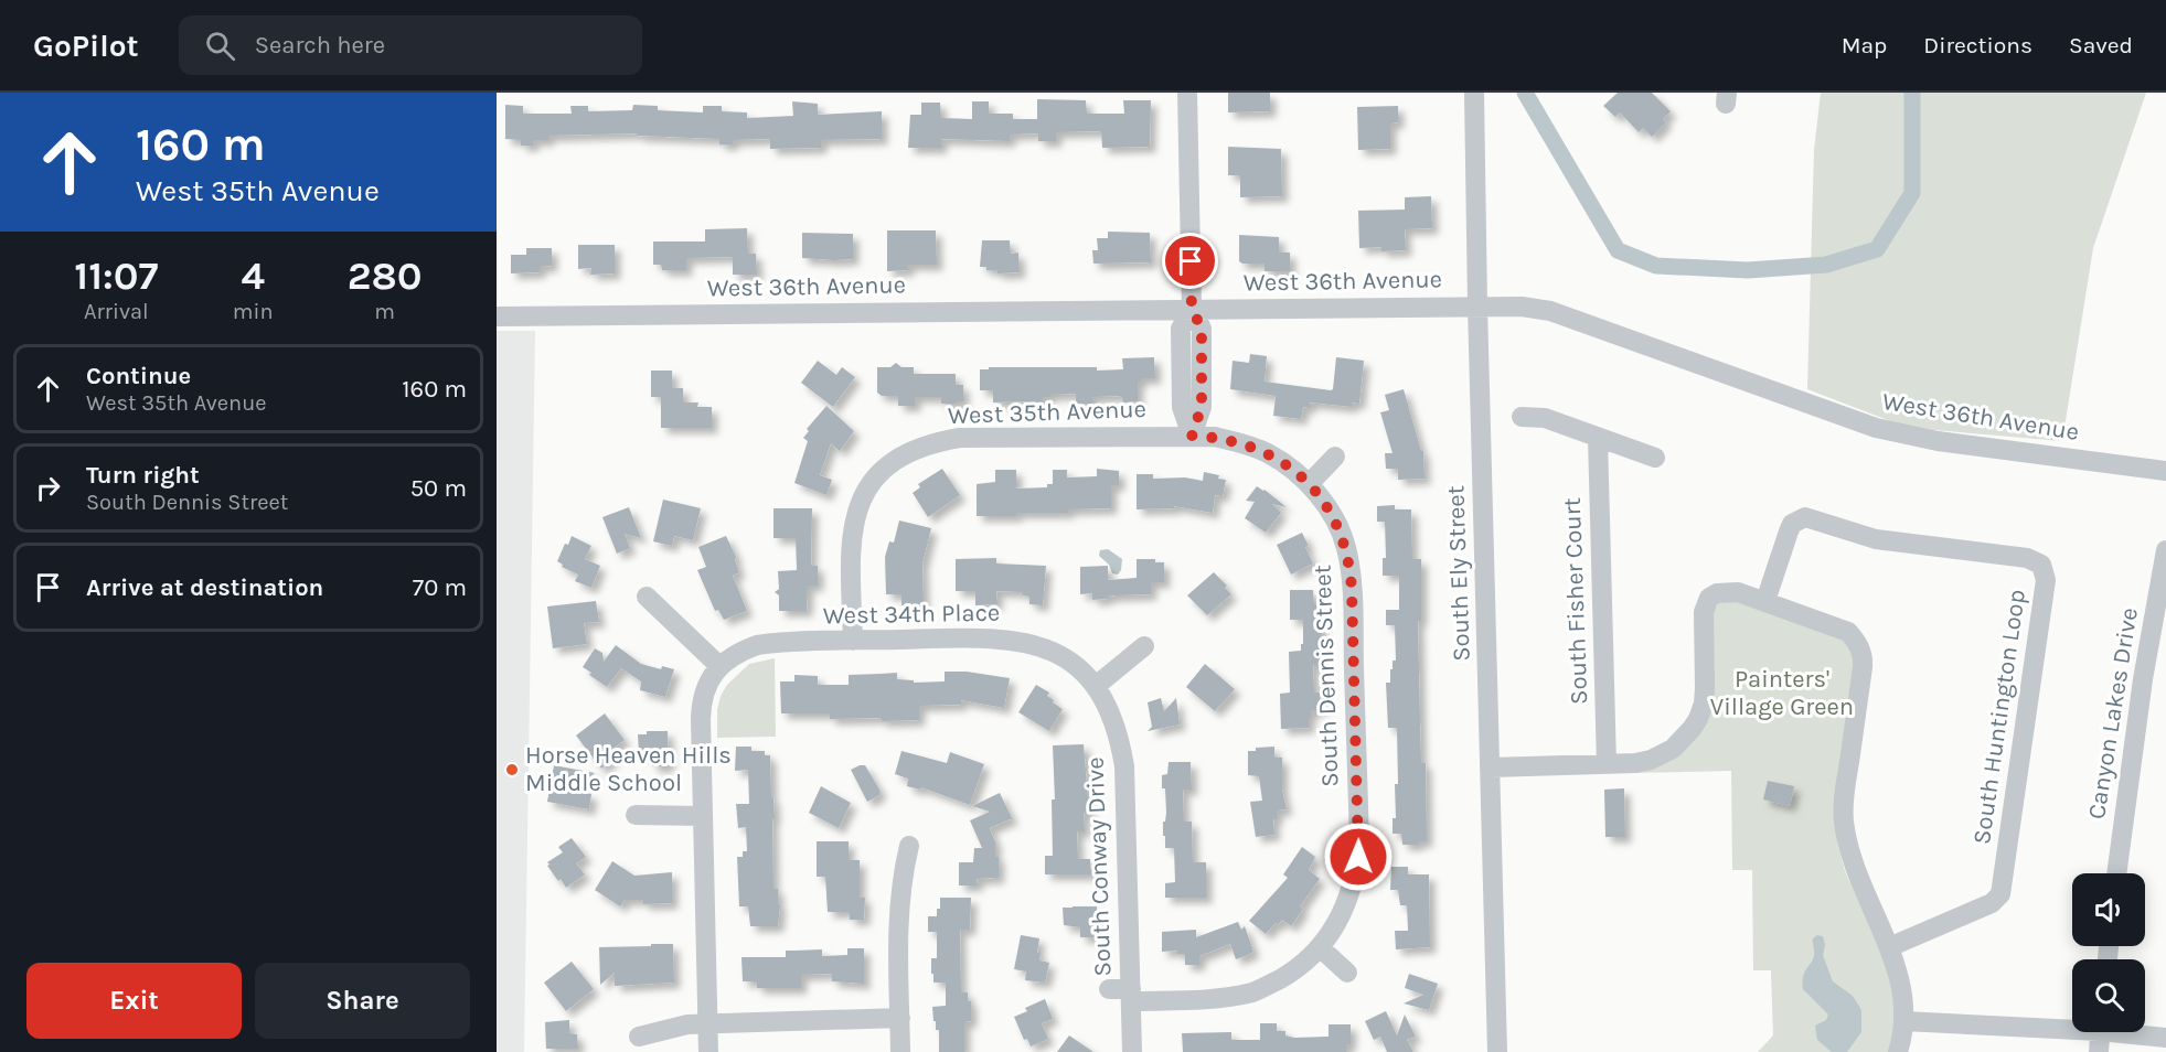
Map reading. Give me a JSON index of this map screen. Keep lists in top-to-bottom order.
{
  "streets": {
    "street": [
      "West 36th Avenue",
      "West 35th Avenue",
      "South Ely Street",
      "South Fisher Court",
      "West 34th Place",
      "South Dennis Street",
      "Canyon Lakes Drive",
      "South Huntington Loop",
      "South Conway Drive"
    ]
  },
  "crossings": [
    ["West 36th Avenue", "South Ely Street"],
    ["West 35th Avenue", "West 34th Place"],
    ["West 35th Avenue", "South Dennis Street"],
    ["West 34th Place", "South Conway Drive"],
    ["South Dennis Street", "South Conway Drive"]
  ],
  "parks": ["Painters' Village Green"],
  "places": ["Horse Heaven Hills Middle School"],
  "page": {
    "header": "GoPilot",
    "search": "Search here",
    "nav": ["Map", "Directions", "Saved"],
    "turn": ["160 m", "West 35th Avenue"],
    "eta": [
      "11:07",
      "Arrival",
      "4",
      "min",
      "280",
      "m"
    ],
    "list": [
      {
        "name": "Continue",
        "note": "West 35th Avenue",
        "value": "160 m"
      },
      {
        "name": "Turn right",
        "note": "South Dennis Street",
        "value": "50 m"
      },
      {
        "name": "Arrive at destination",
        "value": "70 m"
      }
    ],
    "buttons": ["Exit", "Share"]
  }
}
